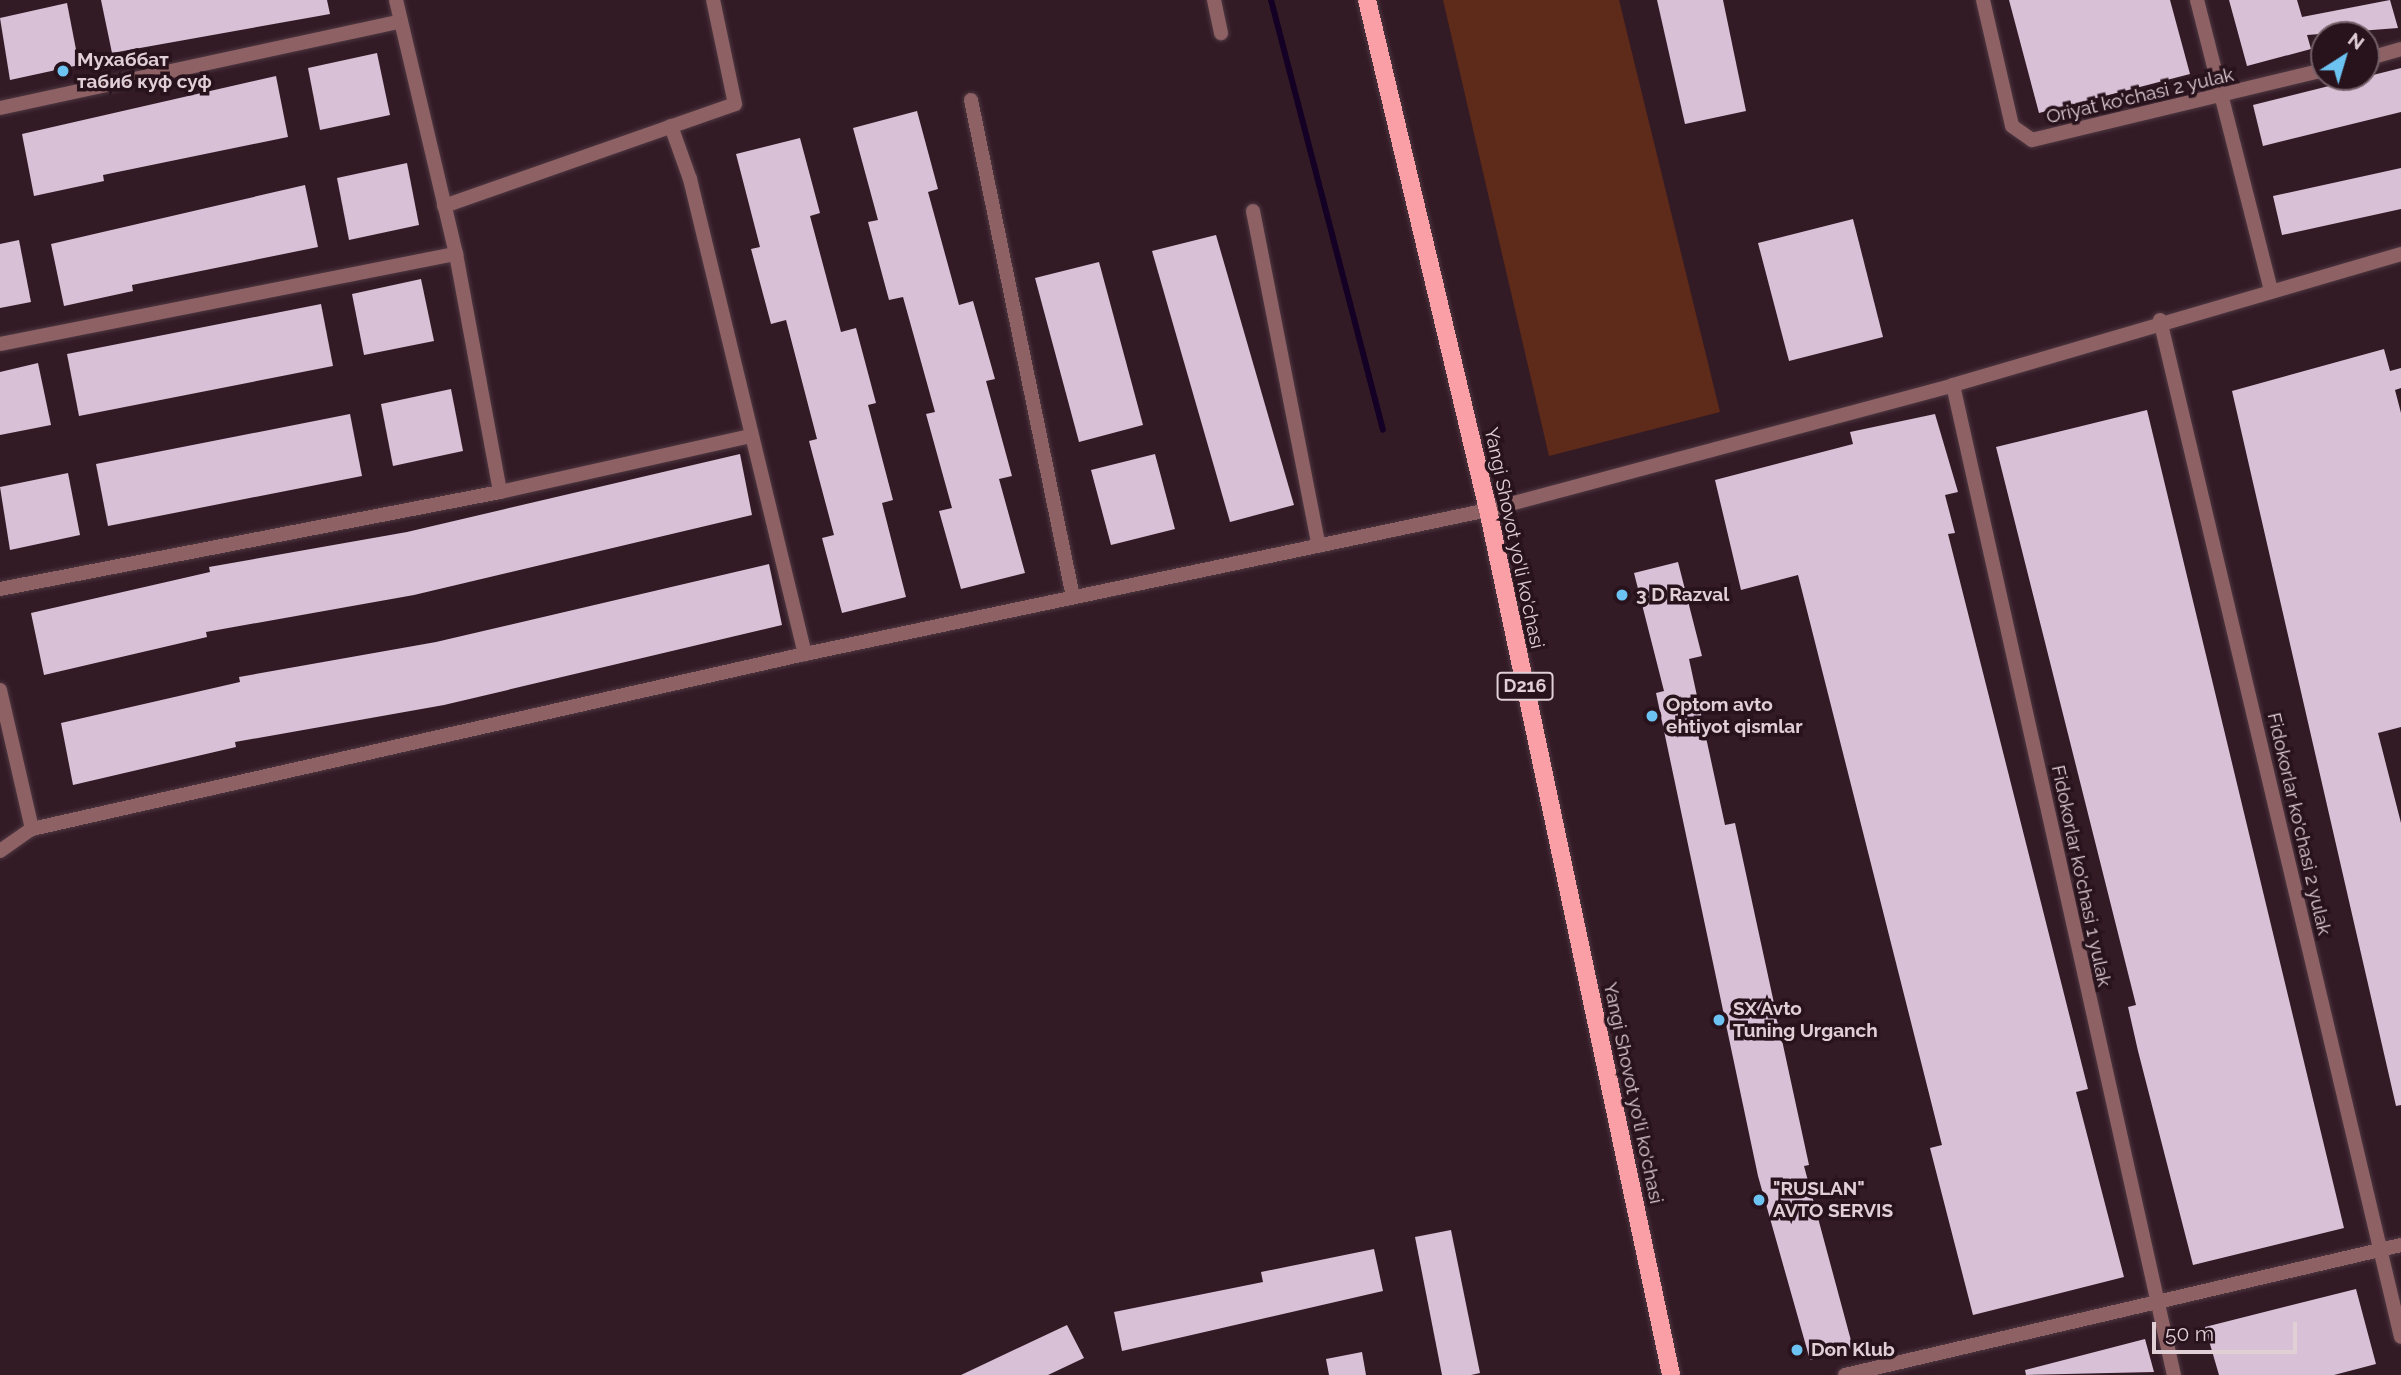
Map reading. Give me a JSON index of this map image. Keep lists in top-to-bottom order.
{
  "streets": {
    "main road": ["Yangi Shovot yo'li ko'chasi", "D216"],
    "street": ["Oriyat ko'chasi 2 yulak", "Fidokorlar ko'chasi 2 yulak", "Fidokorlar ko'chasi 1 yulak"]
  },
  "places": [
    "Мухаббат табиб куф суф",
    "3 D Razval",
    "Optom avto ehtiyot qismlar",
    "SX Avto Tuning Urganch",
    "\"RUSLAN\" AVTO SERVIS",
    "Don Klub"
  ],
  "scale_bar": "50 m",
  "north": "top right"
}
